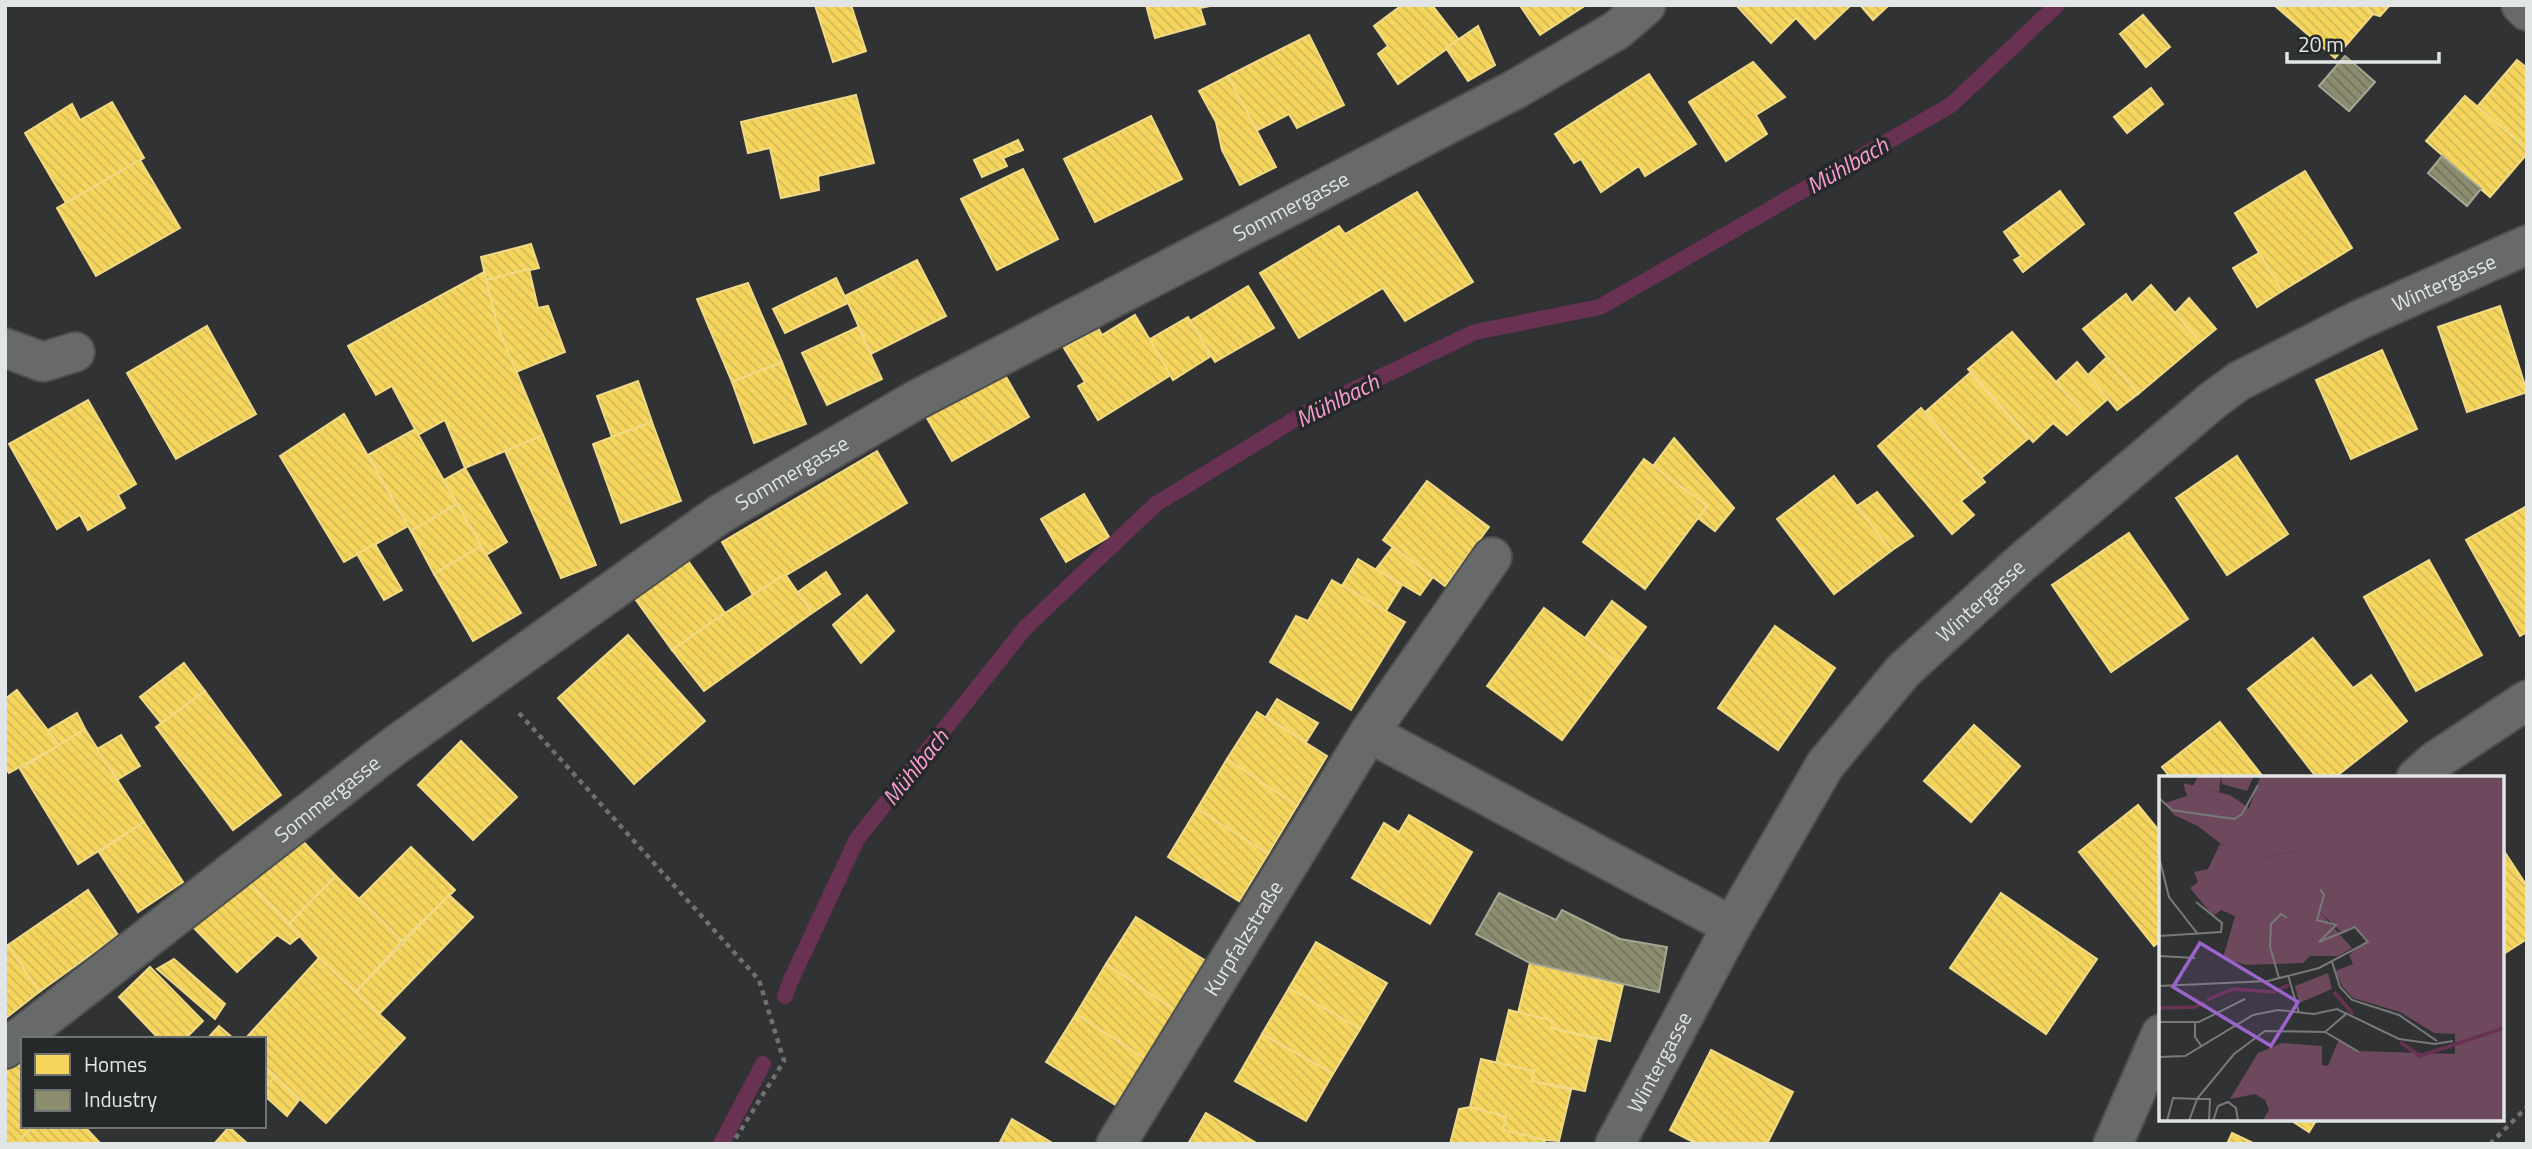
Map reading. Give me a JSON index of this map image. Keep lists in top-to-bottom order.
{
  "streets": {
    "street": ["Sommergasse", "Wintergasse", "Kurpfalzstraße"]
  },
  "water": ["Mühlbach"],
  "legend": ["Homes", "Industry"],
  "scale_bar": "20 m"
}
